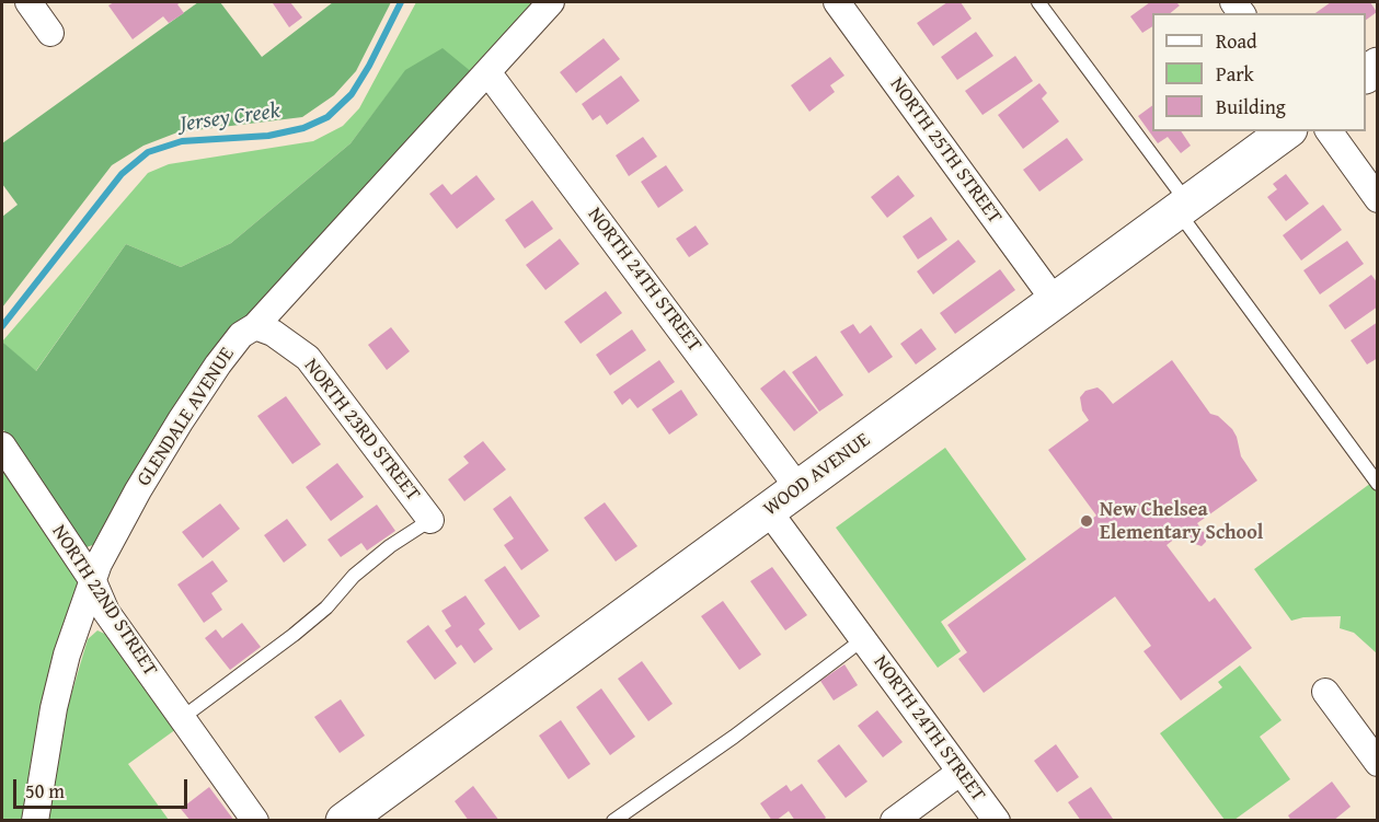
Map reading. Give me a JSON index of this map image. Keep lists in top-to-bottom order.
{
  "streets": {
    "street": [
      "NORTH 25TH STREET",
      "NORTH 24TH STREET",
      "GLENDALE AVENUE",
      "NORTH 23RD STREET",
      "WOOD AVENUE",
      "NORTH 22ND STREET"
    ]
  },
  "crossings": [
    ["NORTH 25TH STREET", "WOOD AVENUE"],
    ["NORTH 24TH STREET", "GLENDALE AVENUE"],
    ["NORTH 24TH STREET", "WOOD AVENUE"],
    ["GLENDALE AVENUE", "NORTH 23RD STREET"],
    ["GLENDALE AVENUE", "NORTH 22ND STREET"]
  ],
  "water": ["Jersey Creek"],
  "places": ["New Chelsea Elementary School"],
  "legend": ["Road", "Park", "Building"],
  "scale_bar": "50 m"
}
